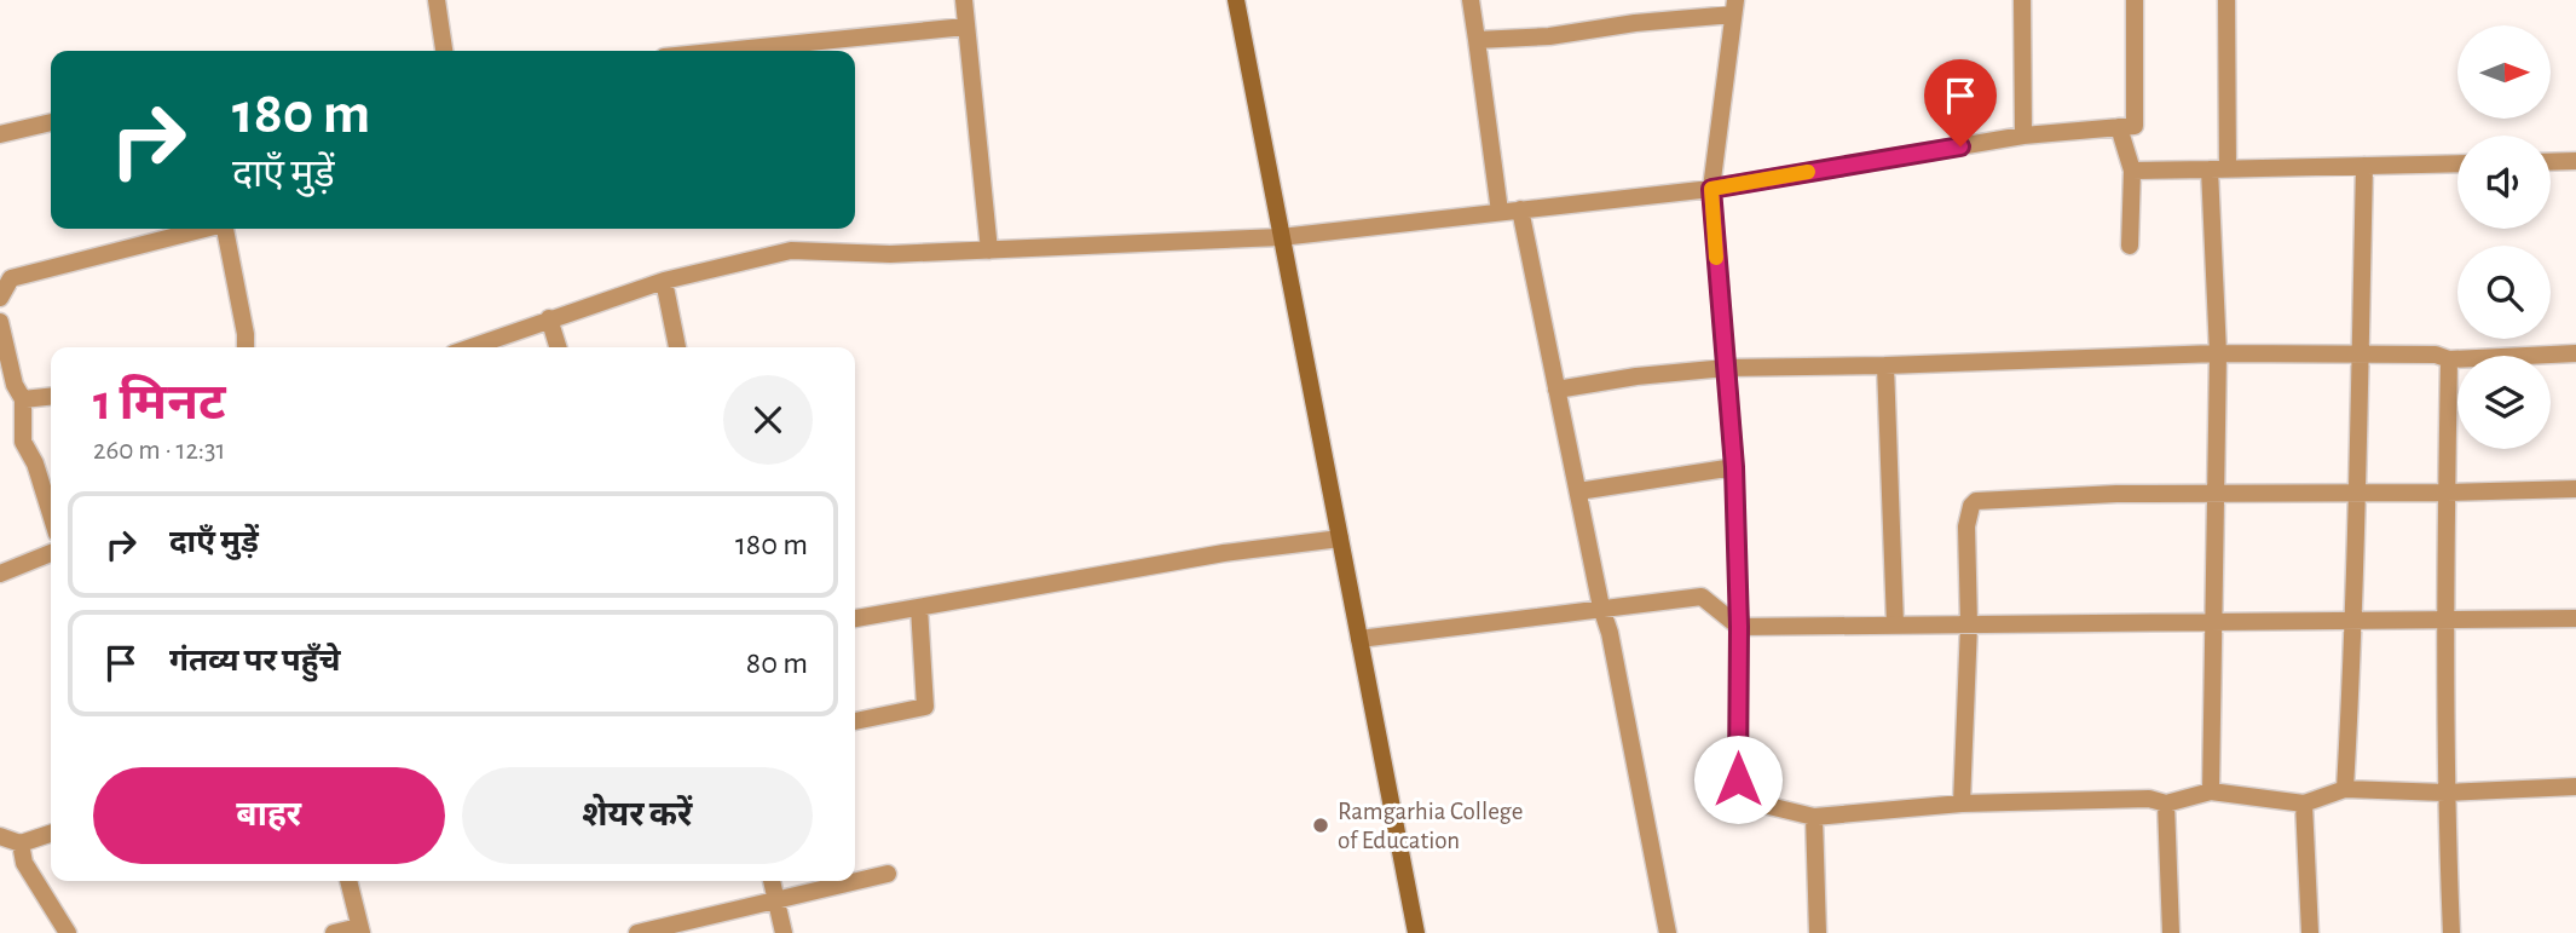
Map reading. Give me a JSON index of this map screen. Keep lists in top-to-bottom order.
{
  "places": ["Ramgarhia College of Education"],
  "north": "right",
  "page": {
    "turn": ["180 m", "दाएँ मुड़ें"],
    "heading": ["1 मिनट", "260 m · 12:31"],
    "list": [
      {
        "name": "दाएँ मुड़ें",
        "value": "180 m"
      },
      {
        "name": "गंतव्य पर पहुँचे",
        "value": "80 m"
      }
    ],
    "buttons": ["बाहर", "शेयर करें"]
  }
}
